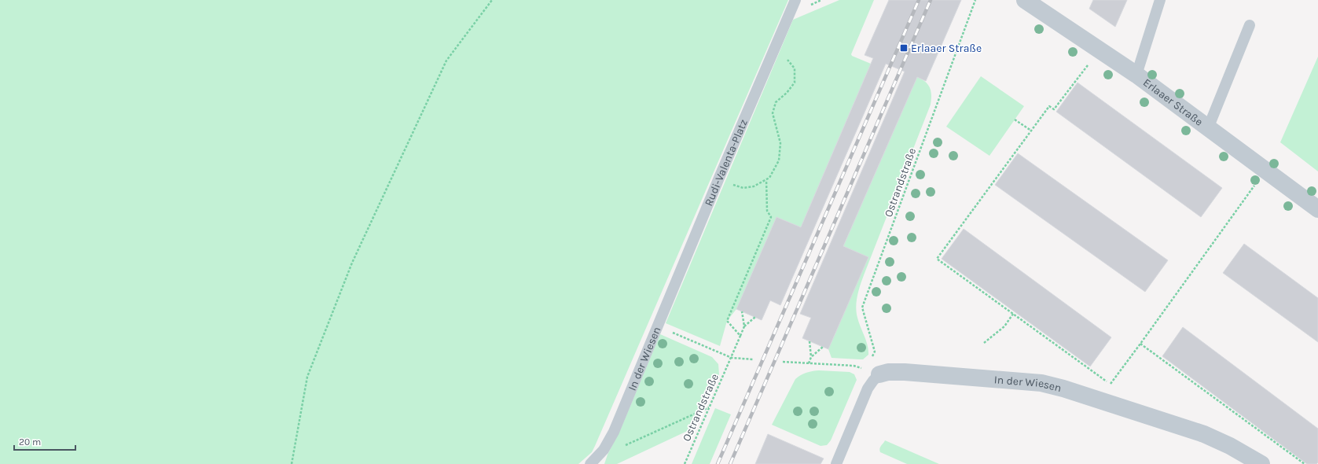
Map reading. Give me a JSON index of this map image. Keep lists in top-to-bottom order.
{
  "streets": {
    "street": ["Erlaaer Straße", "In der Wiesen"],
    "lane": ["Rudi-Valenta-Platz"],
    "path": ["Ostrandstraße"]
  },
  "crossings": [
    ["Rudi-Valenta-Platz", "In der Wiesen"],
    ["Ostrandstraße", "In der Wiesen"]
  ],
  "places": {
    "transit": ["Erlaaer Straße"]
  },
  "scale_bar": "20 m"
}
